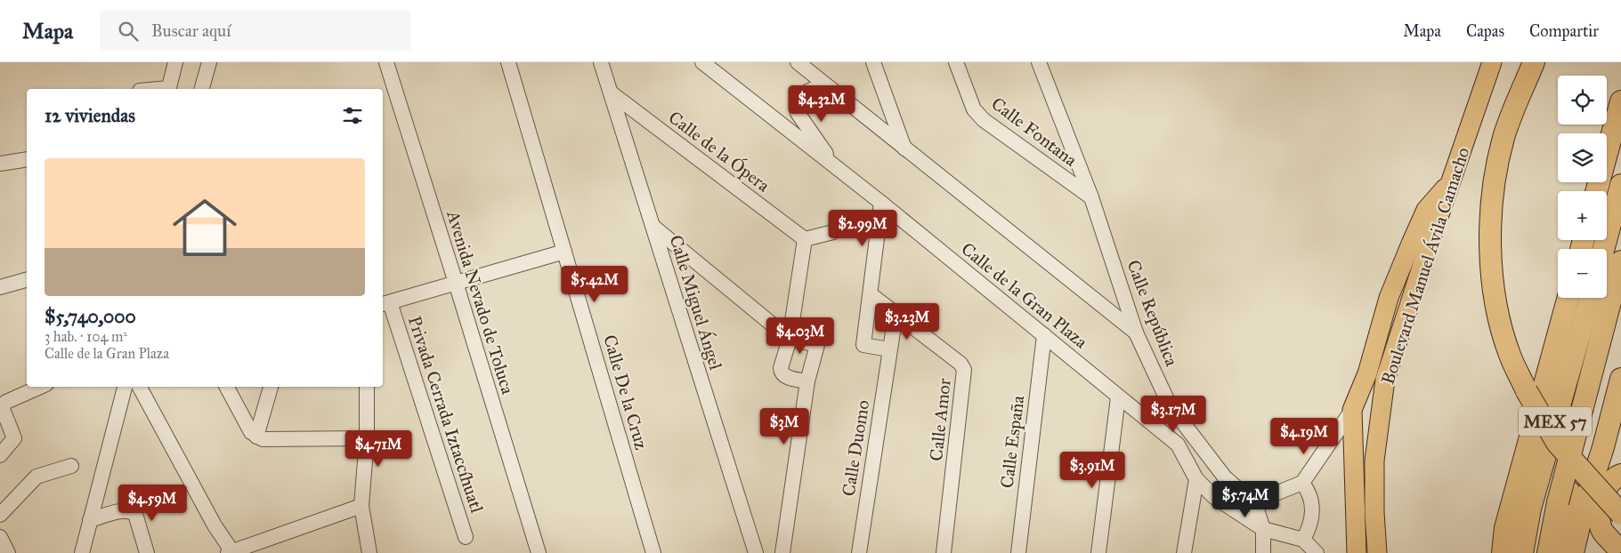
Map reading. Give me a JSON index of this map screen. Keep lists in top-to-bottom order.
{
  "streets": {
    "highway": ["MEX 57"],
    "main road": ["Boulevard Manuel Ávila Camacho"],
    "street": [
      "Calle Fontana",
      "Calle de la Ópera",
      "Calle de la Gran Plaza",
      "Avenida Nevado de Toluca",
      "Calle Miguel Ángel",
      "Calle República",
      "Calle De la Cruz",
      "Privada Cerrada Iztaccíhuatl",
      "Calle Amor",
      "Calle España",
      "Calle Duomo"
    ]
  },
  "crossings": [
    ["Calle Fontana", "Calle República"],
    ["Calle de la Ópera", "Calle Miguel Ángel"],
    ["Calle de la Gran Plaza", "Calle España"],
    ["Calle Amor", "Calle Duomo"]
  ],
  "page": {
    "header": "Mapa",
    "search": "Buscar aquí",
    "nav": ["Mapa", "Capas", "Compartir"],
    "map_buttons": ["+", "−"],
    "price": [
      "$4.32M",
      "$2.99M",
      "$5.42M",
      "$3.23M",
      "$4.03M",
      "$3.17M",
      "$3M",
      "$4.19M",
      "$4.71M",
      "$3.91M",
      "$5.74M",
      "$4.59M"
    ],
    "heading": "12 viviendas",
    "list": [
      {
        "name": "$5,740,000",
        "note": "3 hab. · 104 m² · Calle de la Gran Plaza"
      }
    ]
  }
}
